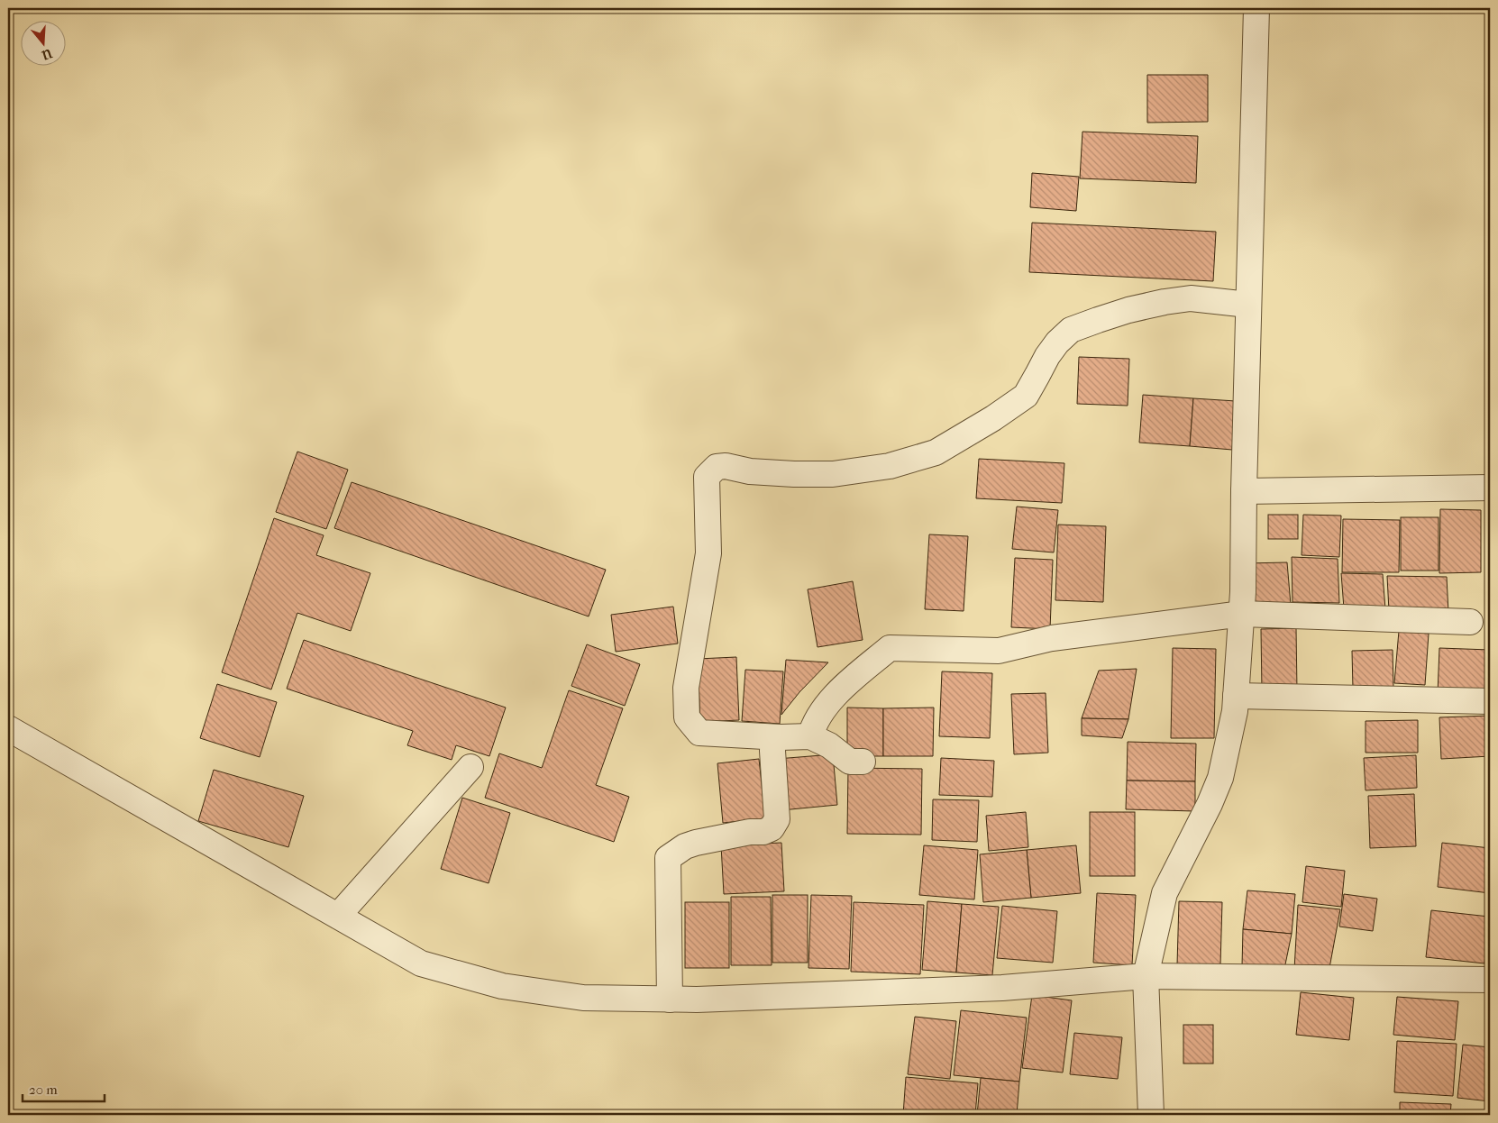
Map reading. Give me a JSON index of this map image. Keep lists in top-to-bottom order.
{
  "scale_bar": "20 m",
  "north": "bottom"
}
